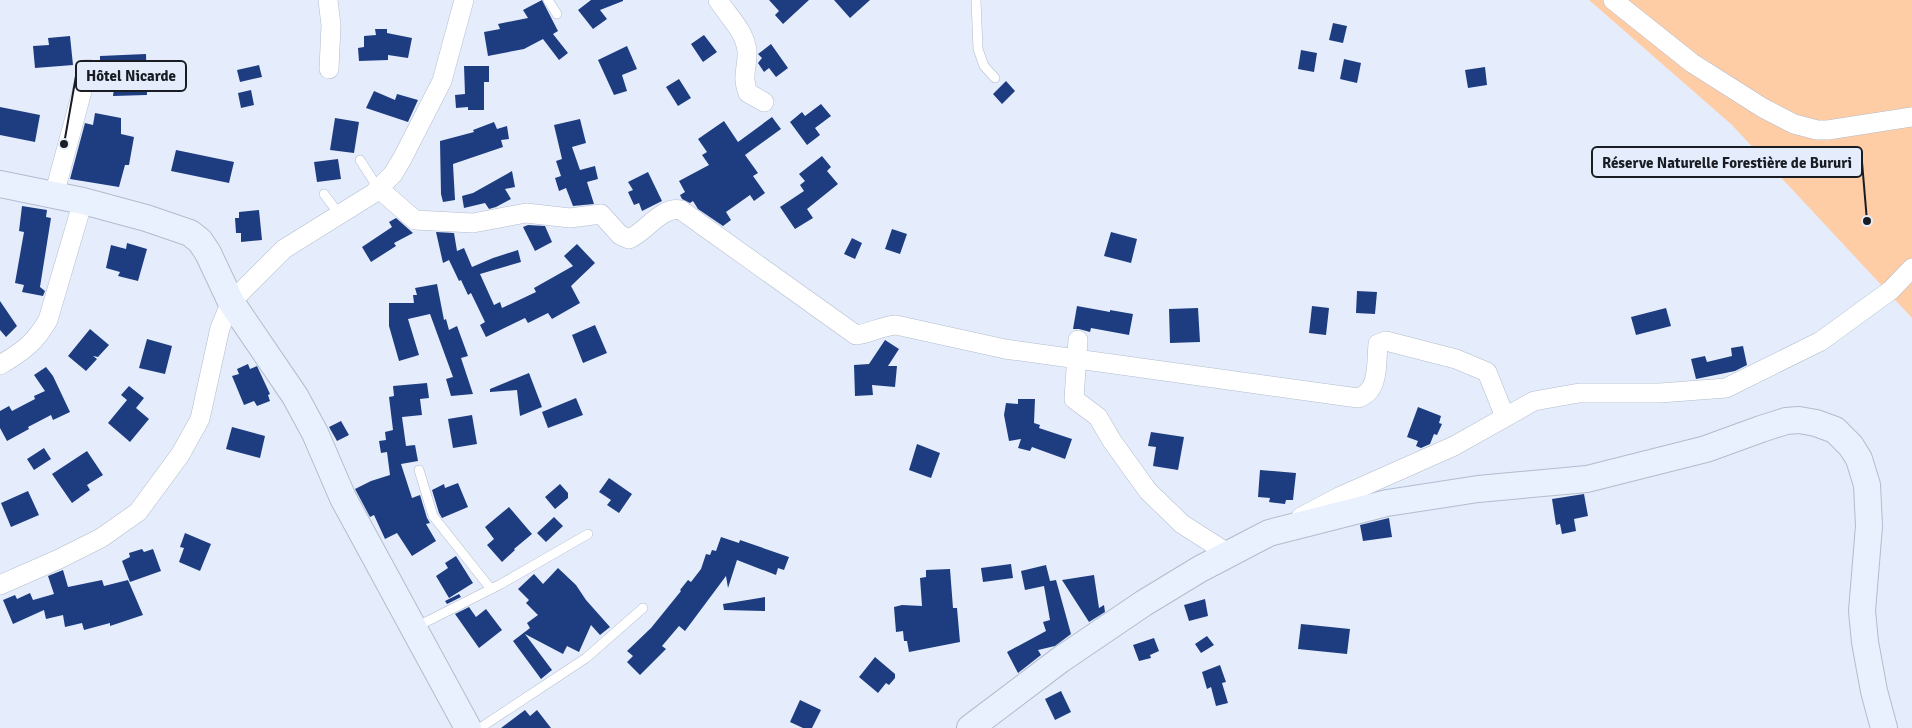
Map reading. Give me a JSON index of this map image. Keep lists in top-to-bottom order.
{
  "places": ["Hôtel Nicarde", "Réserve Naturelle Forestière de Bururi"]
}
